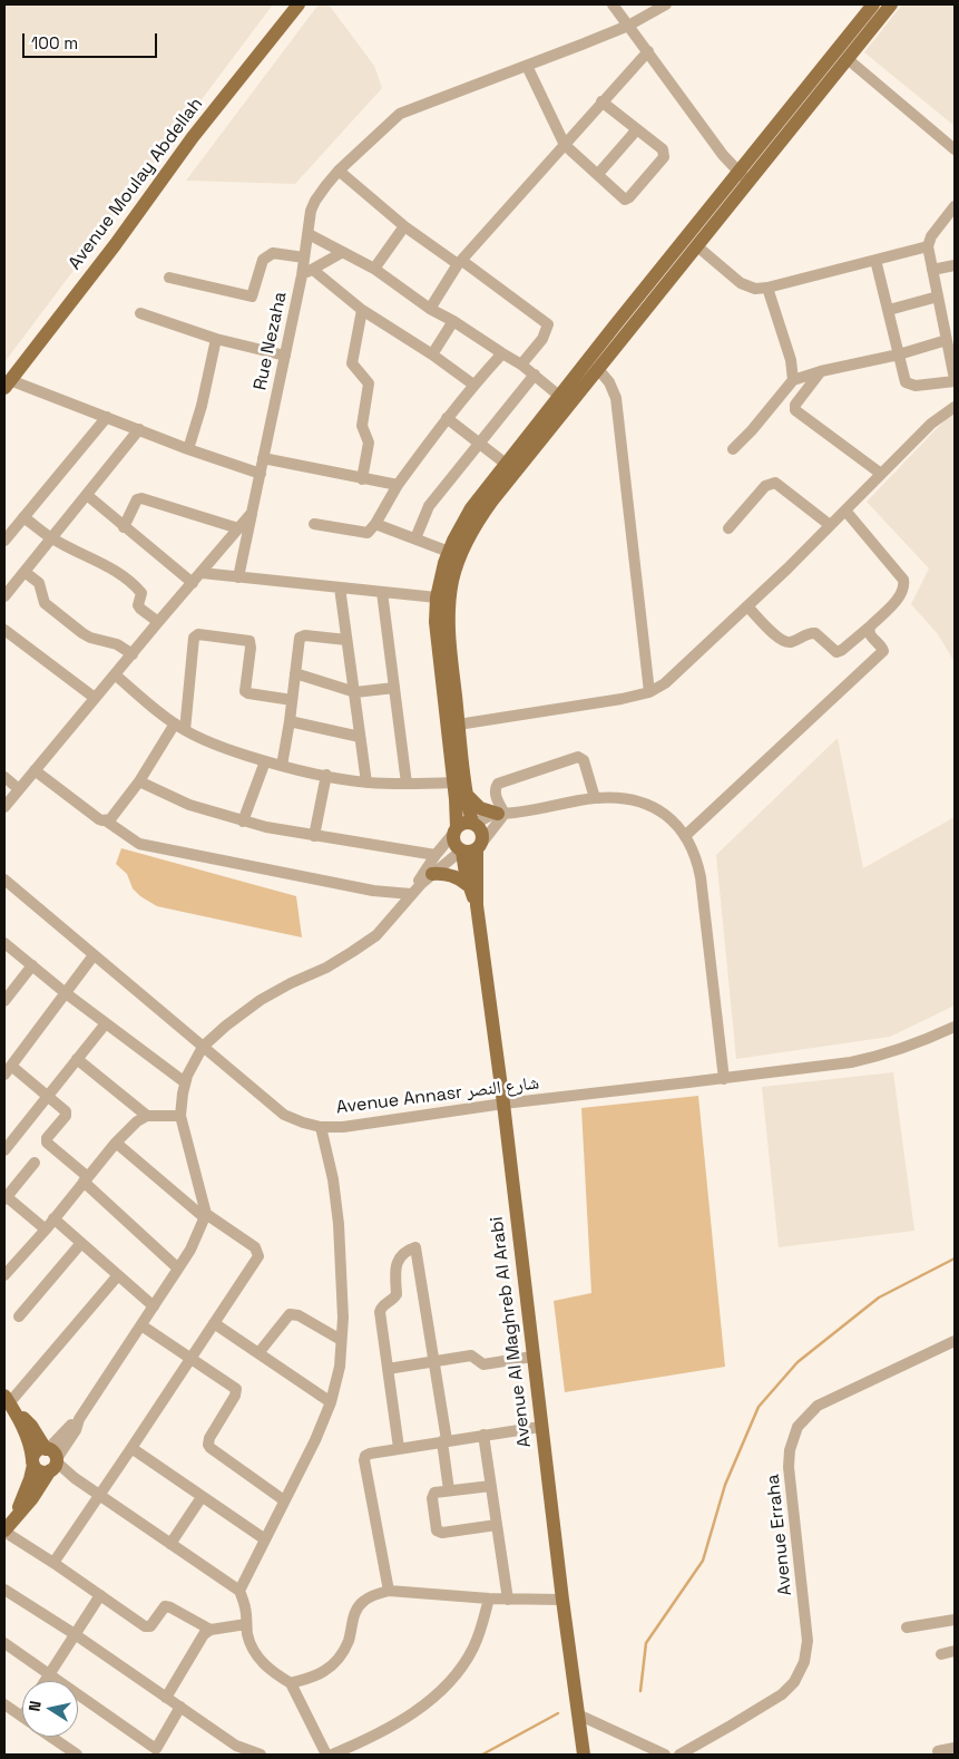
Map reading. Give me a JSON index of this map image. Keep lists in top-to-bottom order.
{
  "streets": {
    "main road": ["Avenue Moulay Abdellah", "Avenue Al Maghreb Al Arabi"],
    "street": ["Rue Nezaha", "Avenue Annasr شارع النصر", "Avenue Erraha"]
  },
  "crossings": [
    ["Avenue Annasr شارع النصر", "Avenue Al Maghreb Al Arabi"]
  ],
  "scale_bar": "100 m",
  "north": "left"
}
